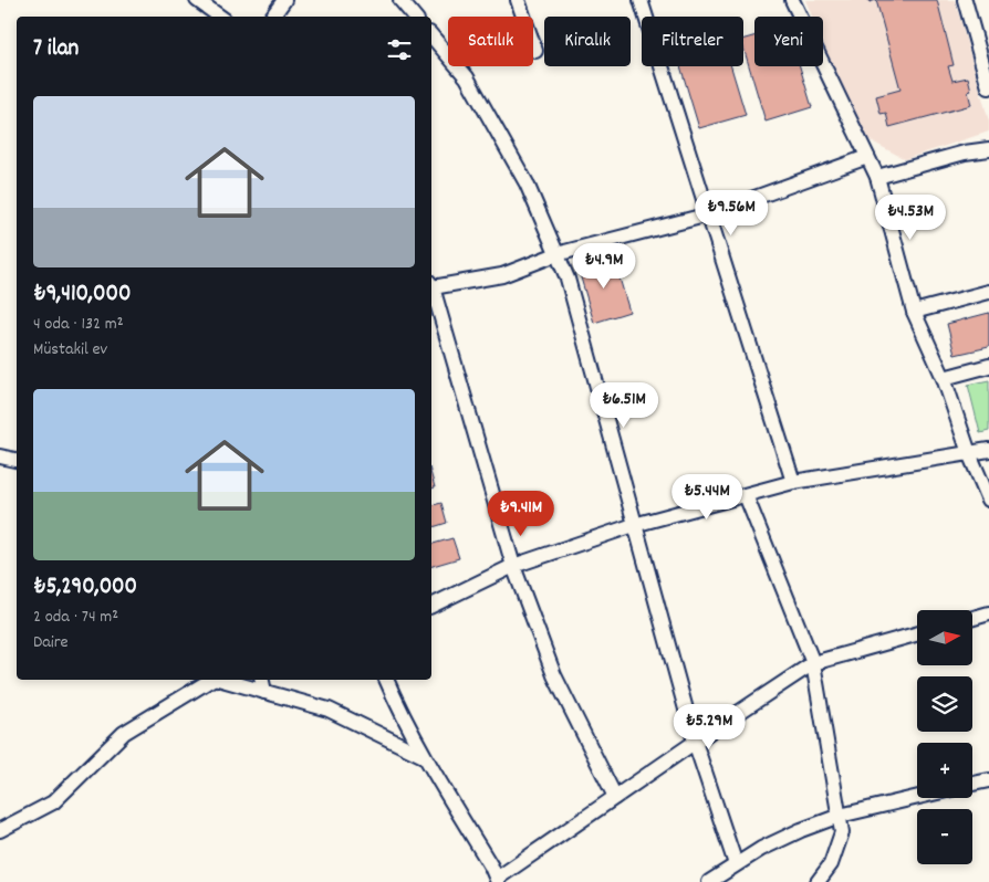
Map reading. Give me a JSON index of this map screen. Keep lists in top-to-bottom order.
{
  "north": "right",
  "page": {
    "chip": [
      "Satılık",
      "Kiralık",
      "Filtreler",
      "Yeni"
    ],
    "heading": "7 ilan",
    "list": [
      {
        "name": "₺9,410,000",
        "note": "4 oda · 132 m² · Müstakil ev"
      },
      {
        "name": "₺5,290,000",
        "note": "2 oda · 74 m² · Daire"
      }
    ],
    "price": [
      "₺9.56M",
      "₺4.53M",
      "₺4.9M",
      "₺6.51M",
      "₺5.44M",
      "₺9.41M",
      "₺5.29M"
    ],
    "map_buttons": ["+", "−"]
  }
}
